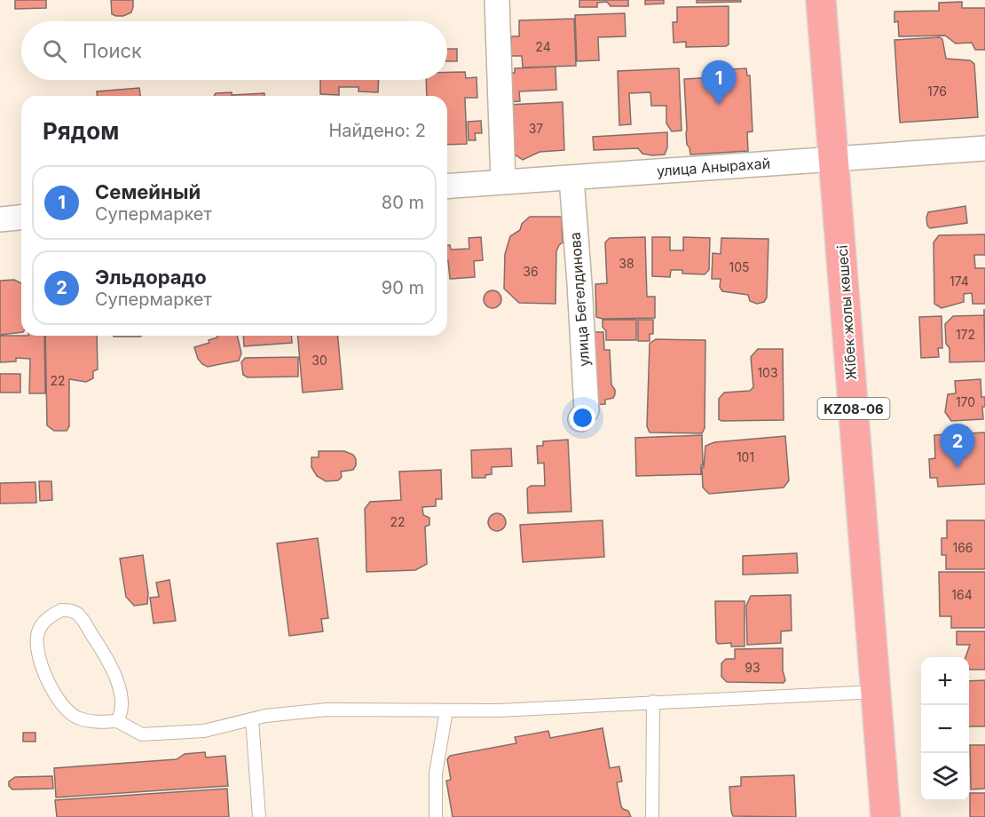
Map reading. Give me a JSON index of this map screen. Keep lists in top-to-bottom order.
{
  "streets": {
    "highway": ["Жібек жолы көшесі", "KZ08-06"],
    "street": ["улица Анырахай", "улица Бегелдинова"]
  },
  "crossings": [
    ["улица Анырахай", "улица Бегелдинова"],
    ["улица Анырахай", "Жібек жолы көшесі"]
  ],
  "house_numbers": [
    "24",
    "176",
    "37",
    "38",
    "105",
    "36",
    "174",
    "172",
    "30",
    "103",
    "22",
    "170",
    "101",
    "22",
    "166",
    "164",
    "93"
  ],
  "page": {
    "search": "Поиск",
    "pins": ["1", "2"],
    "heading": ["Рядом", "Найдено: 2"],
    "list": [
      {
        "mark": "1",
        "name": "Семейный",
        "note": "Супермаркет",
        "value": "80 m"
      },
      {
        "mark": "2",
        "name": "Эльдорадо",
        "note": "Супермаркет",
        "value": "90 m"
      }
    ],
    "map_buttons": ["+", "−"]
  }
}
